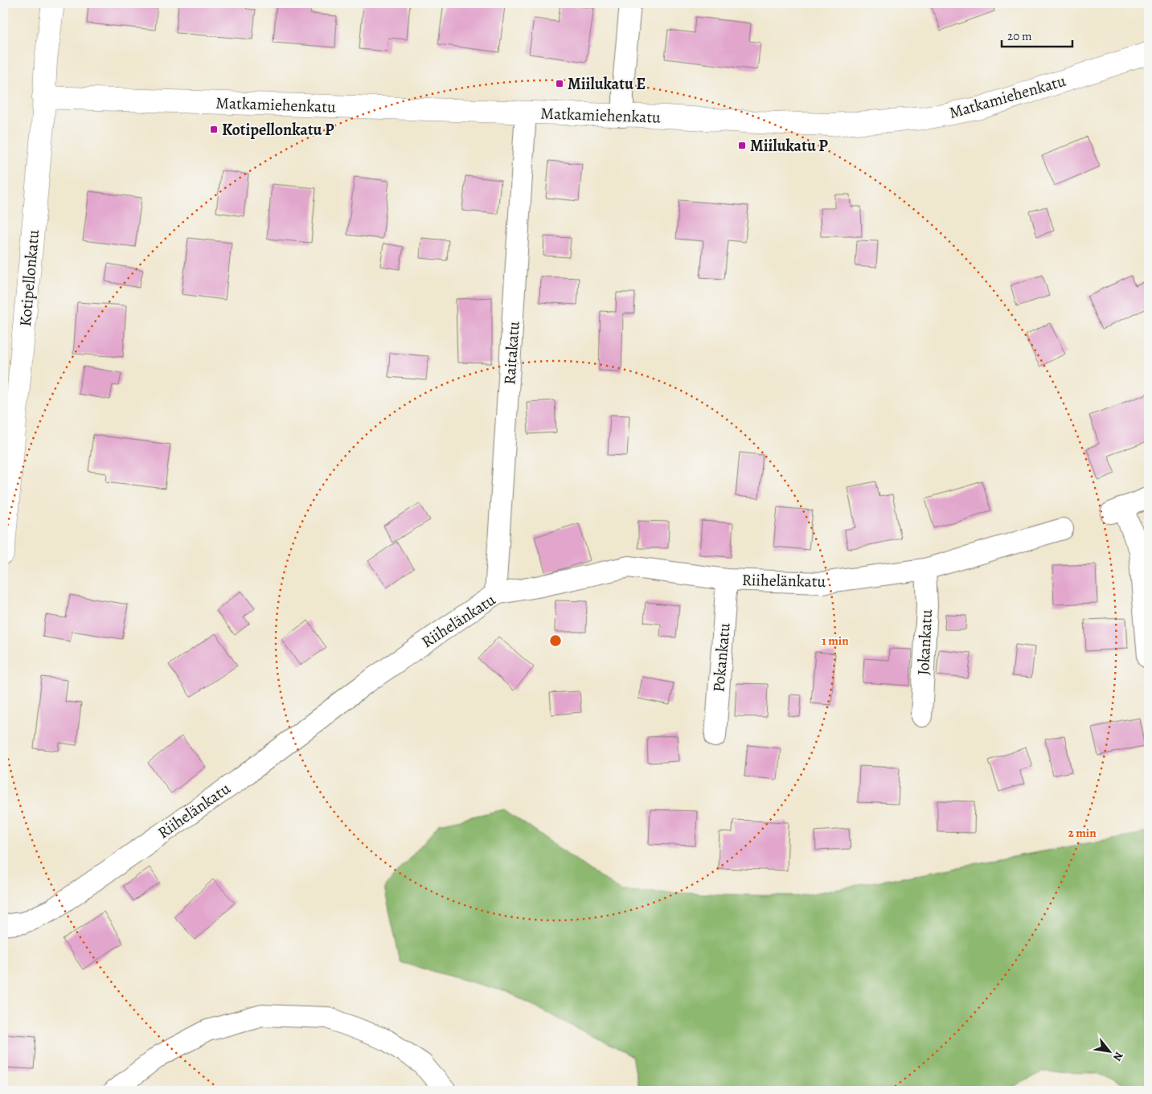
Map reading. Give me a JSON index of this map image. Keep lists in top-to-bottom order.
{
  "streets": {
    "street": [
      "Matkamiehenkatu",
      "Kotipellonkatu",
      "Raitakatu",
      "Riihelänkatu",
      "Jokankatu",
      "Pokankatu"
    ]
  },
  "crossings": [
    ["Matkamiehenkatu", "Kotipellonkatu"],
    ["Matkamiehenkatu", "Raitakatu"],
    ["Raitakatu", "Riihelänkatu"],
    ["Riihelänkatu", "Jokankatu"],
    ["Riihelänkatu", "Pokankatu"]
  ],
  "places": {
    "transit": ["Miilukatu E", "Kotipellonkatu P", "Miilukatu P"]
  },
  "scale_bar": "20 m",
  "north": "bottom right",
  "rings": ["1 min", "2 min"]
}
